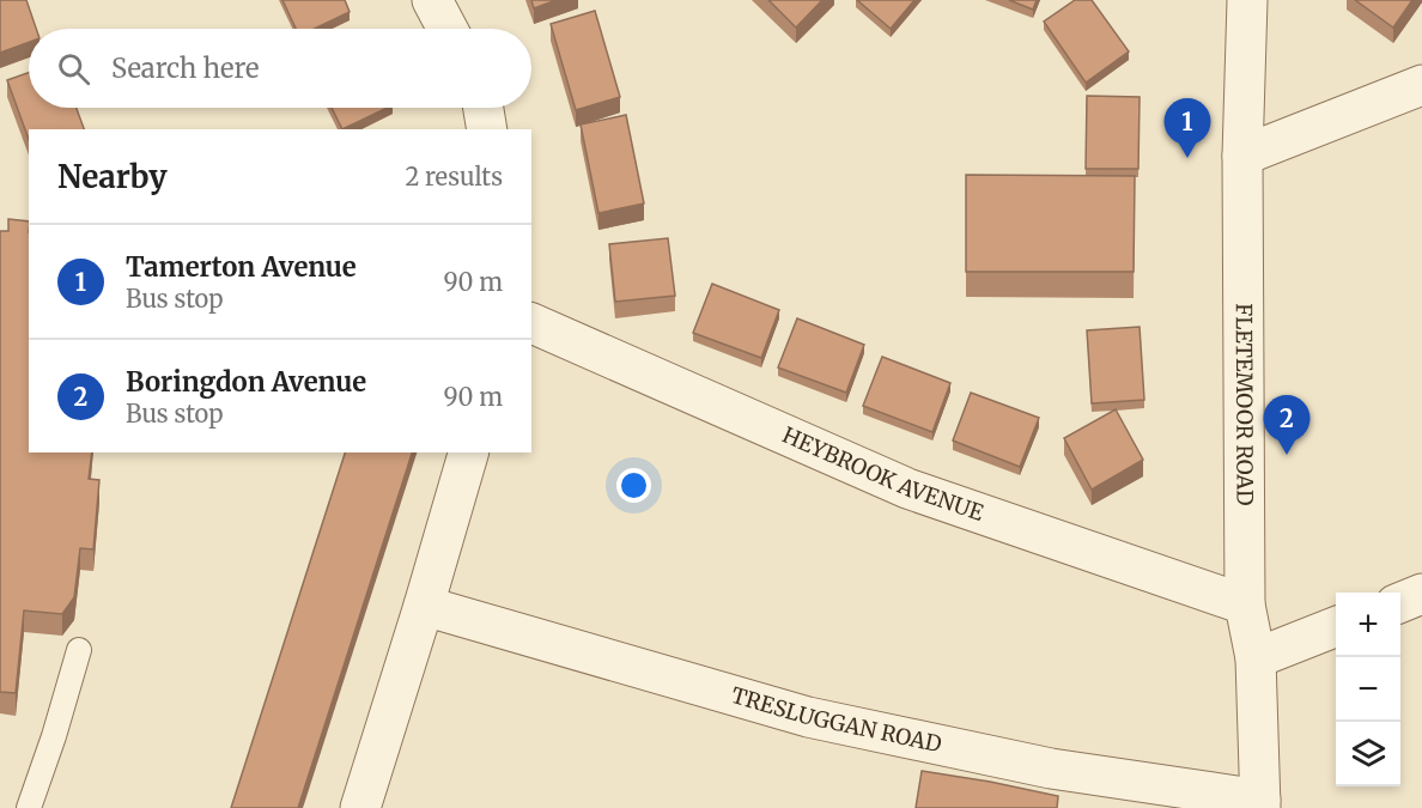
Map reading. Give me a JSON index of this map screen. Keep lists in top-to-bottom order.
{
  "streets": {
    "street": ["FLETEMOOR ROAD", "HEYBROOK AVENUE", "TRESLUGGAN ROAD"]
  },
  "crossings": [
    ["FLETEMOOR ROAD", "HEYBROOK AVENUE"],
    ["FLETEMOOR ROAD", "TRESLUGGAN ROAD"]
  ],
  "page": {
    "search": "Search here",
    "pins": ["1", "2"],
    "heading": ["Nearby", "2 results"],
    "list": [
      {
        "mark": "1",
        "name": "Tamerton Avenue",
        "note": "Bus stop",
        "value": "90 m"
      },
      {
        "mark": "2",
        "name": "Boringdon Avenue",
        "note": "Bus stop",
        "value": "90 m"
      }
    ],
    "map_buttons": ["+", "−"]
  }
}
